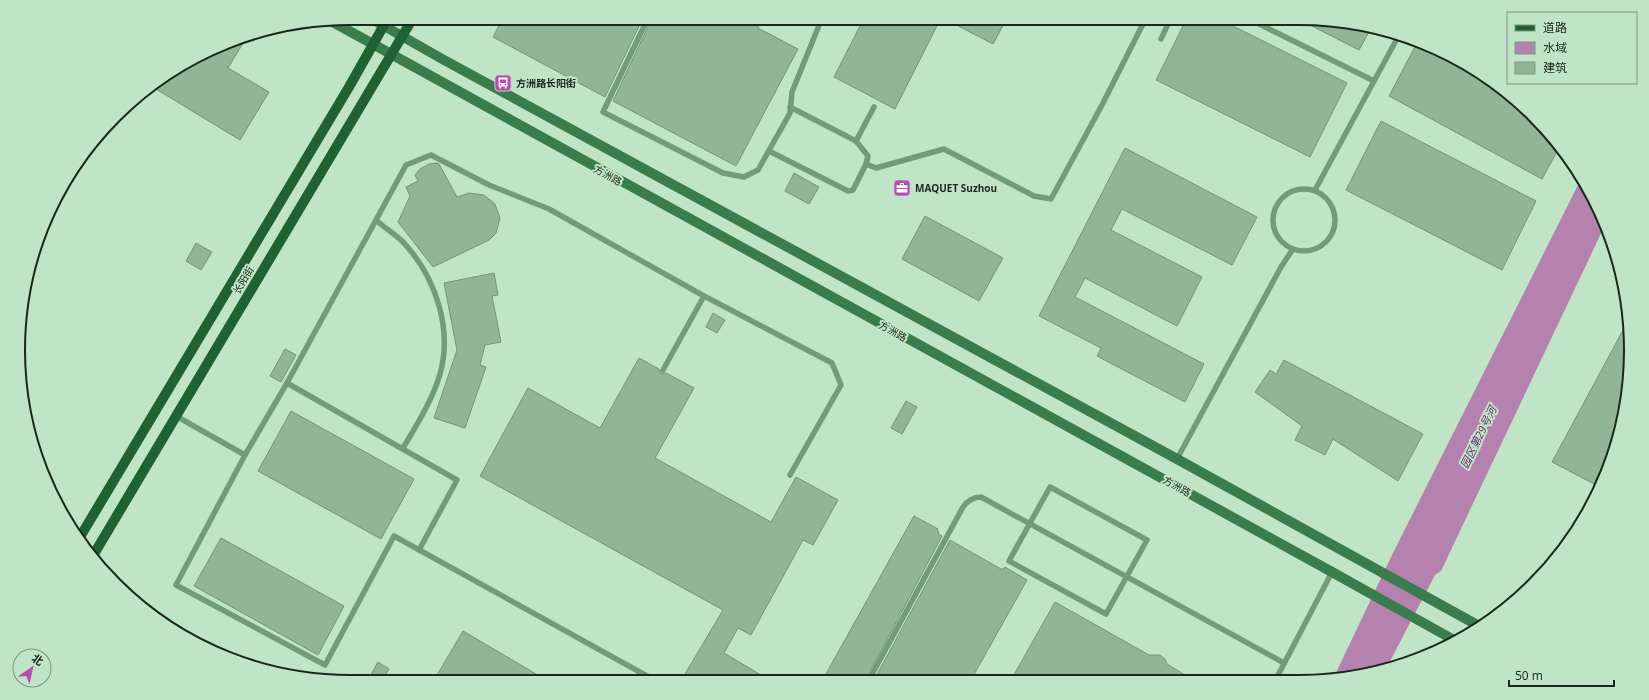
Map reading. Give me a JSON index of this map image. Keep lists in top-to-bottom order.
{
  "streets": {
    "main road": ["方洲路", "长阳街"]
  },
  "crossings": [
    ["方洲路", "长阳街"]
  ],
  "water": ["园区第29号河"],
  "places": {
    "bus stop": ["方洲路长阳街"],
    "office": ["MAQUET Suzhou"]
  },
  "legend": ["道路", "水域", "建筑"],
  "scale_bar": "50 m",
  "north": "top right"
}
